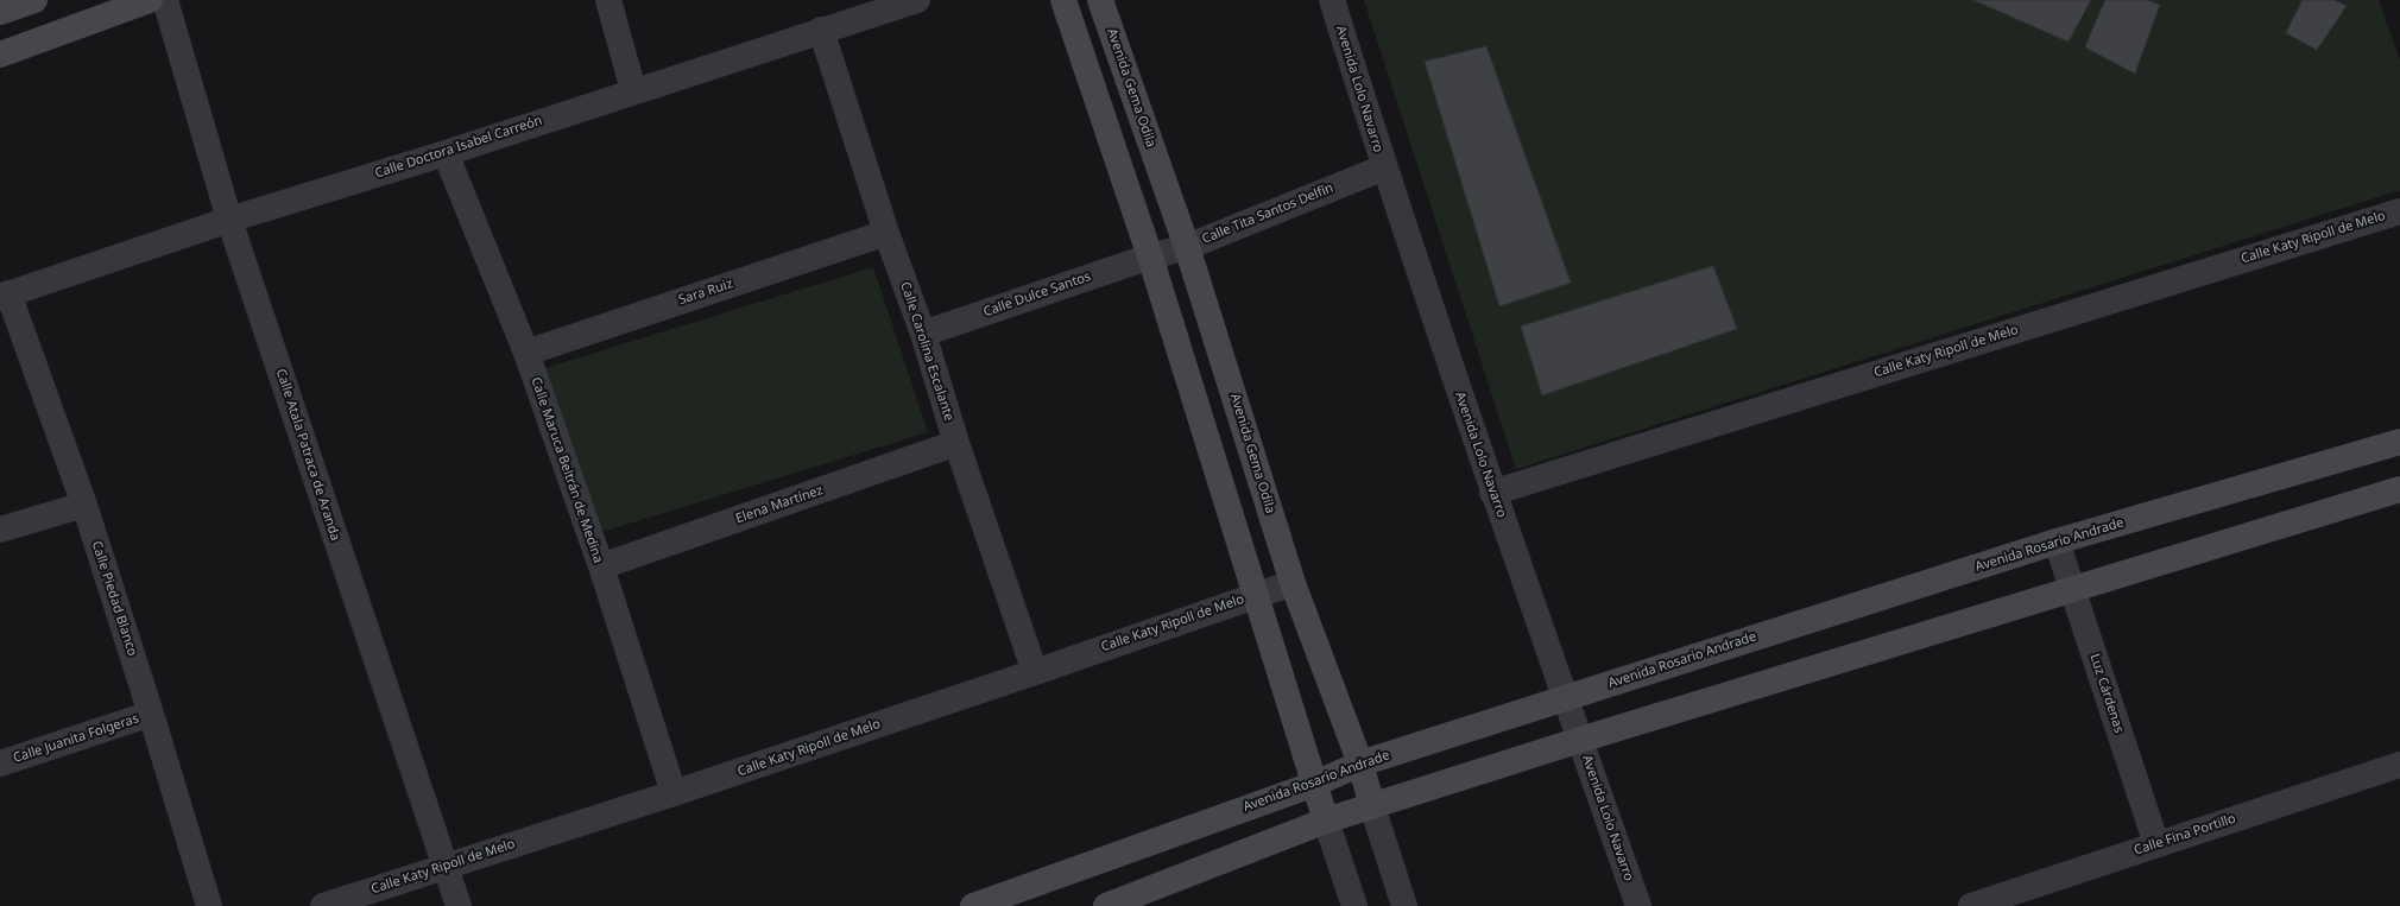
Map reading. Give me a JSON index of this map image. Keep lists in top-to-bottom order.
{
  "streets": {
    "street": [
      "Avenida Gema Odila",
      "Avenida Lolo Navarro",
      "Calle Doctora Isabel Carreón",
      "Calle Tita Santos Delfín",
      "Calle Katy Ripoll de Melo",
      "Sara Ruiz",
      "Calle Dulce Santos",
      "Calle Carolina Escalante",
      "Calle Atala Patraca de Aranda",
      "Calle Maruca Beltrán de Medina",
      "Elena Martínez",
      "Avenida Rosario Andrade",
      "Calle Piedad Blanco",
      "Luz Cárdenas",
      "Calle Juanita Folgeras",
      "Calle Fina Portillo"
    ]
  },
  "crossings": [
    ["Avenida Gema Odila", "Calle Tita Santos Delfín"],
    ["Avenida Gema Odila", "Calle Katy Ripoll de Melo"],
    ["Avenida Gema Odila", "Avenida Rosario Andrade"],
    ["Avenida Lolo Navarro", "Calle Tita Santos Delfín"],
    ["Avenida Lolo Navarro", "Calle Katy Ripoll de Melo"],
    ["Avenida Lolo Navarro", "Avenida Rosario Andrade"],
    ["Calle Doctora Isabel Carreón", "Calle Carolina Escalante"],
    ["Calle Doctora Isabel Carreón", "Calle Atala Patraca de Aranda"],
    ["Calle Doctora Isabel Carreón", "Calle Maruca Beltrán de Medina"],
    ["Calle Doctora Isabel Carreón", "Calle Piedad Blanco"],
    ["Calle Tita Santos Delfín", "Calle Dulce Santos"],
    ["Calle Katy Ripoll de Melo", "Calle Carolina Escalante"],
    ["Calle Katy Ripoll de Melo", "Calle Atala Patraca de Aranda"],
    ["Calle Katy Ripoll de Melo", "Calle Maruca Beltrán de Medina"],
    ["Sara Ruiz", "Calle Carolina Escalante"],
    ["Sara Ruiz", "Calle Maruca Beltrán de Medina"],
    ["Calle Dulce Santos", "Calle Carolina Escalante"],
    ["Calle Carolina Escalante", "Elena Martínez"],
    ["Calle Maruca Beltrán de Medina", "Elena Martínez"],
    ["Avenida Rosario Andrade", "Luz Cárdenas"],
    ["Calle Piedad Blanco", "Calle Juanita Folgeras"],
    ["Luz Cárdenas", "Calle Fina Portillo"]
  ]
}
